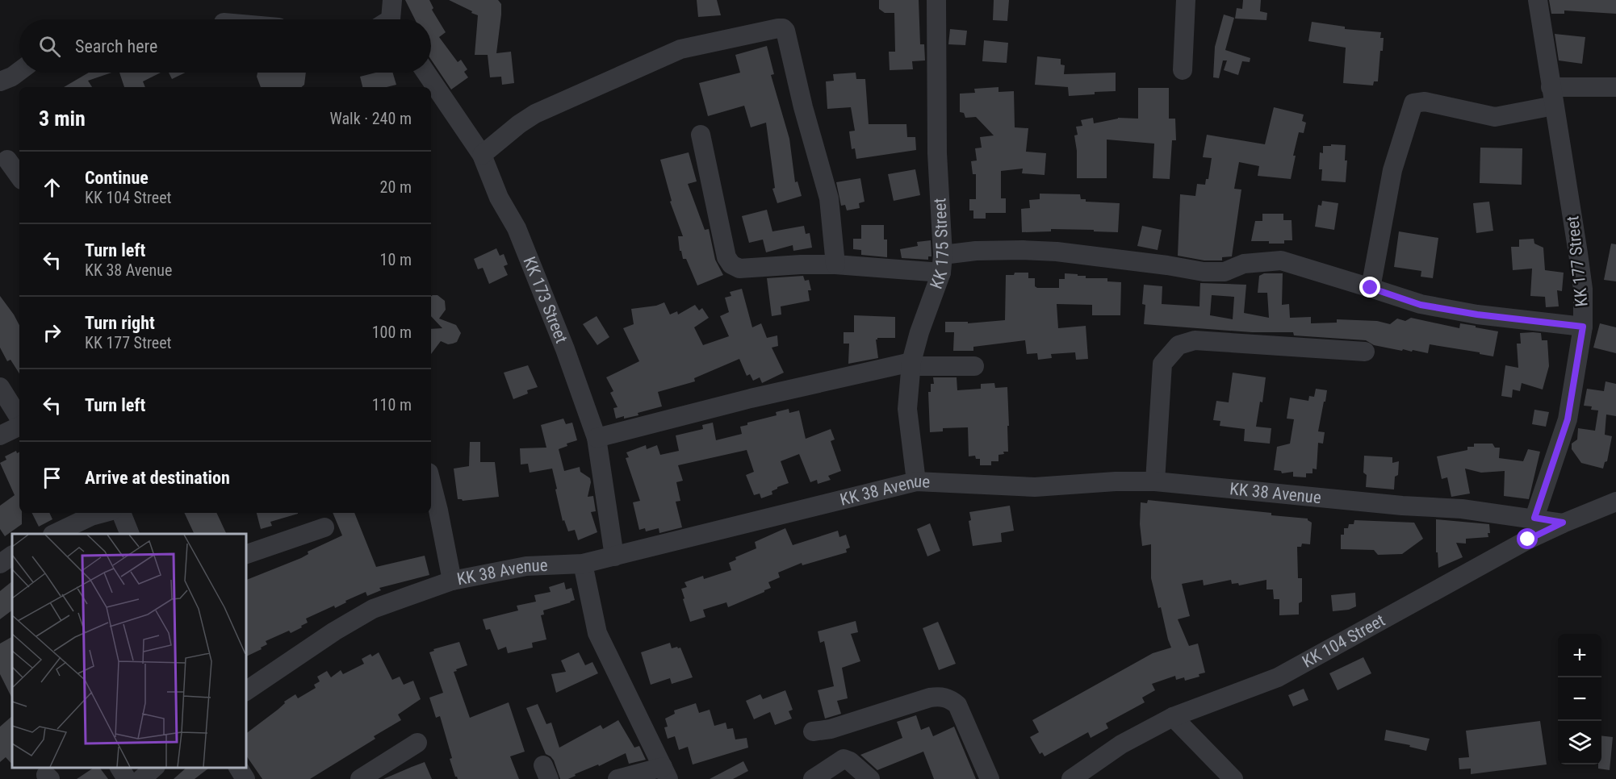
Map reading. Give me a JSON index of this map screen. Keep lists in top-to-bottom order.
{
  "streets": {
    "street": [
      "KK 175 Street",
      "KK 177 Street",
      "KK 173 Street",
      "KK 38 Avenue",
      "KK 104 Street"
    ]
  },
  "crossings": [
    ["KK 175 Street", "KK 38 Avenue"],
    ["KK 177 Street", "KK 38 Avenue"],
    ["KK 173 Street", "KK 38 Avenue"],
    ["KK 38 Avenue", "KK 104 Street"]
  ],
  "page": {
    "search": "Search here",
    "heading": ["3 min", "Walk · 240 m"],
    "list": [
      ["Continue", "KK 104 Street", "20 m"],
      ["Turn left", "KK 38 Avenue", "10 m"],
      ["Turn right", "KK 177 Street", "100 m"],
      ["Turn left", "110 m"],
      "Arrive at destination"
    ],
    "map_buttons": ["+", "−"]
  }
}
